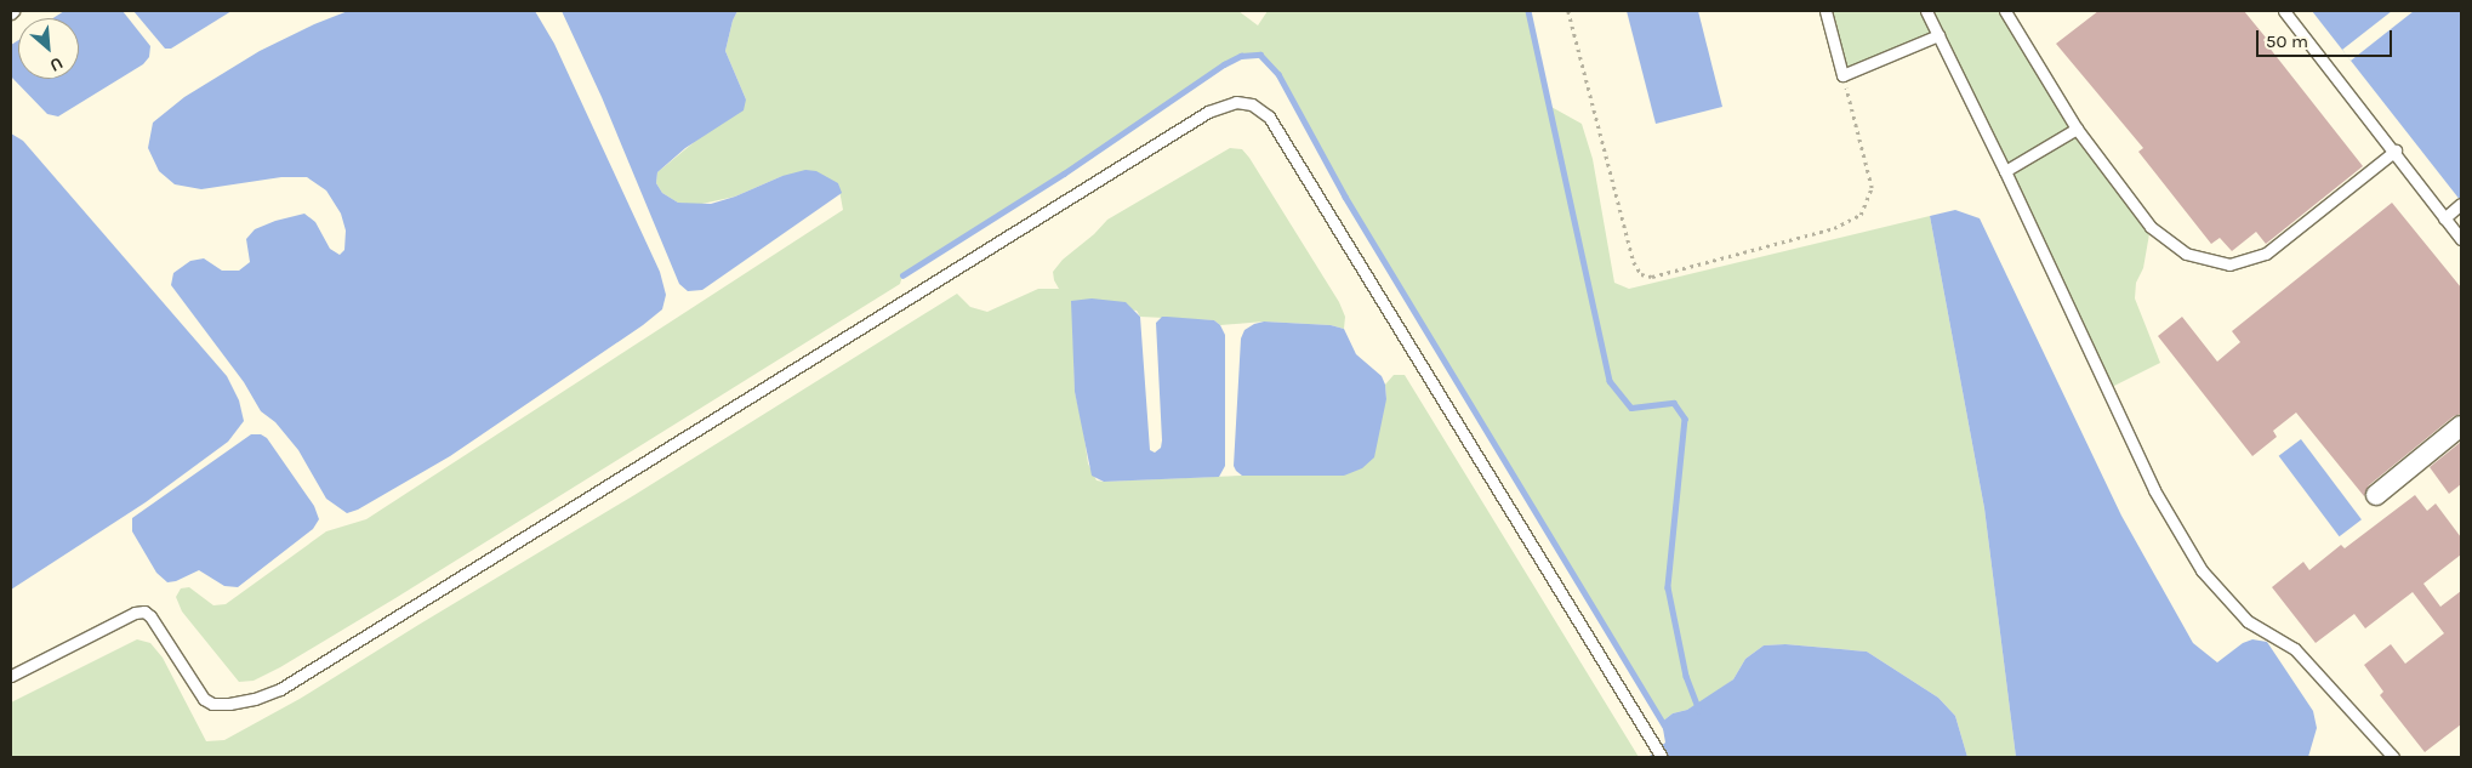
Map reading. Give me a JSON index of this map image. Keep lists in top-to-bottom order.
{
  "scale_bar": "50 m",
  "north": "bottom right"
}
